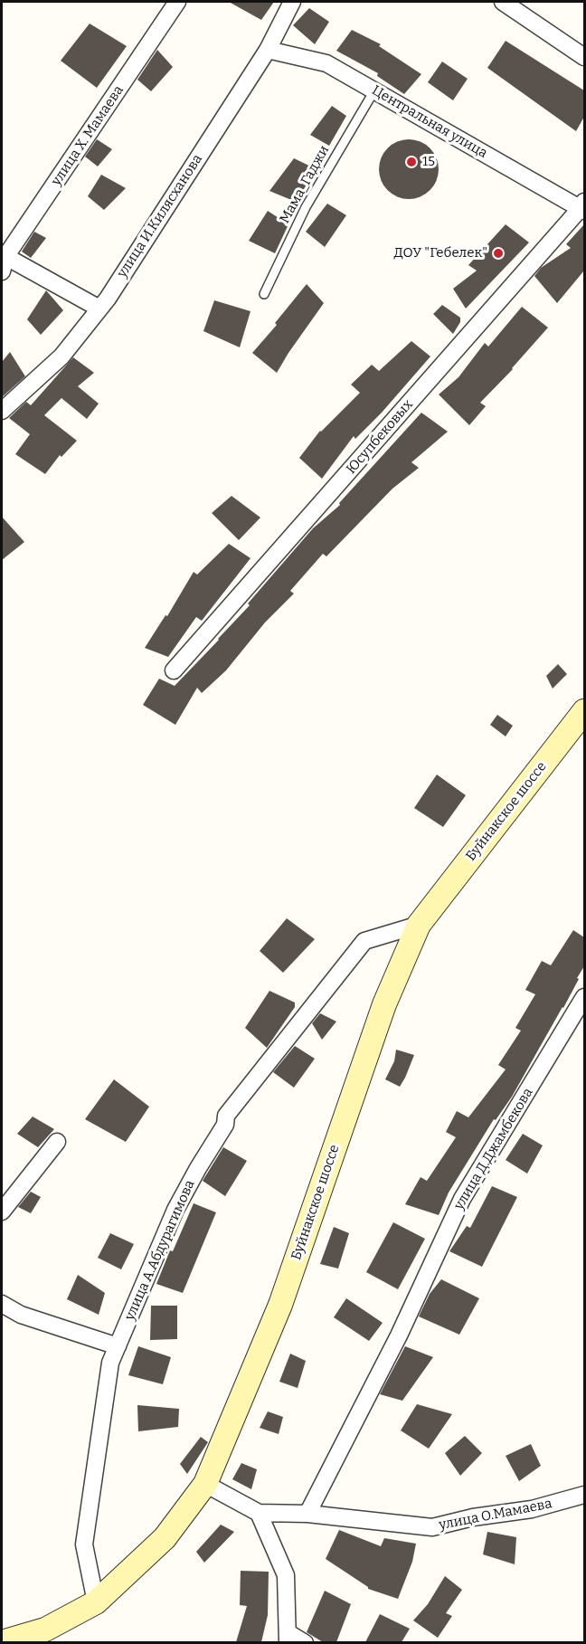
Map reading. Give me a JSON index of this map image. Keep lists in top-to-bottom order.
{
  "streets": {
    "main road": ["Буйнакское шоссе"],
    "street": [
      "Центральная улица",
      "улица Х. Мамаева",
      "улица И.Килясханова",
      "Юсупбековых",
      "улица Д.Джамбекова",
      "улица А.Абдурагимова",
      "улица О.Мамаева"
    ],
    "lane": ["Мама_Гаджи"]
  },
  "crossings": [
    ["Центральная улица", "Мама_Гаджи"],
    ["Центральная улица", "улица И.Килясханова"],
    ["Центральная улица", "Юсупбековых"],
    ["Буйнакское шоссе", "улица А.Абдурагимова"],
    ["улица Д.Джамбекова", "улица О.Мамаева"]
  ],
  "places": ["15", "ДОУ \"Гебелек\""]
}
